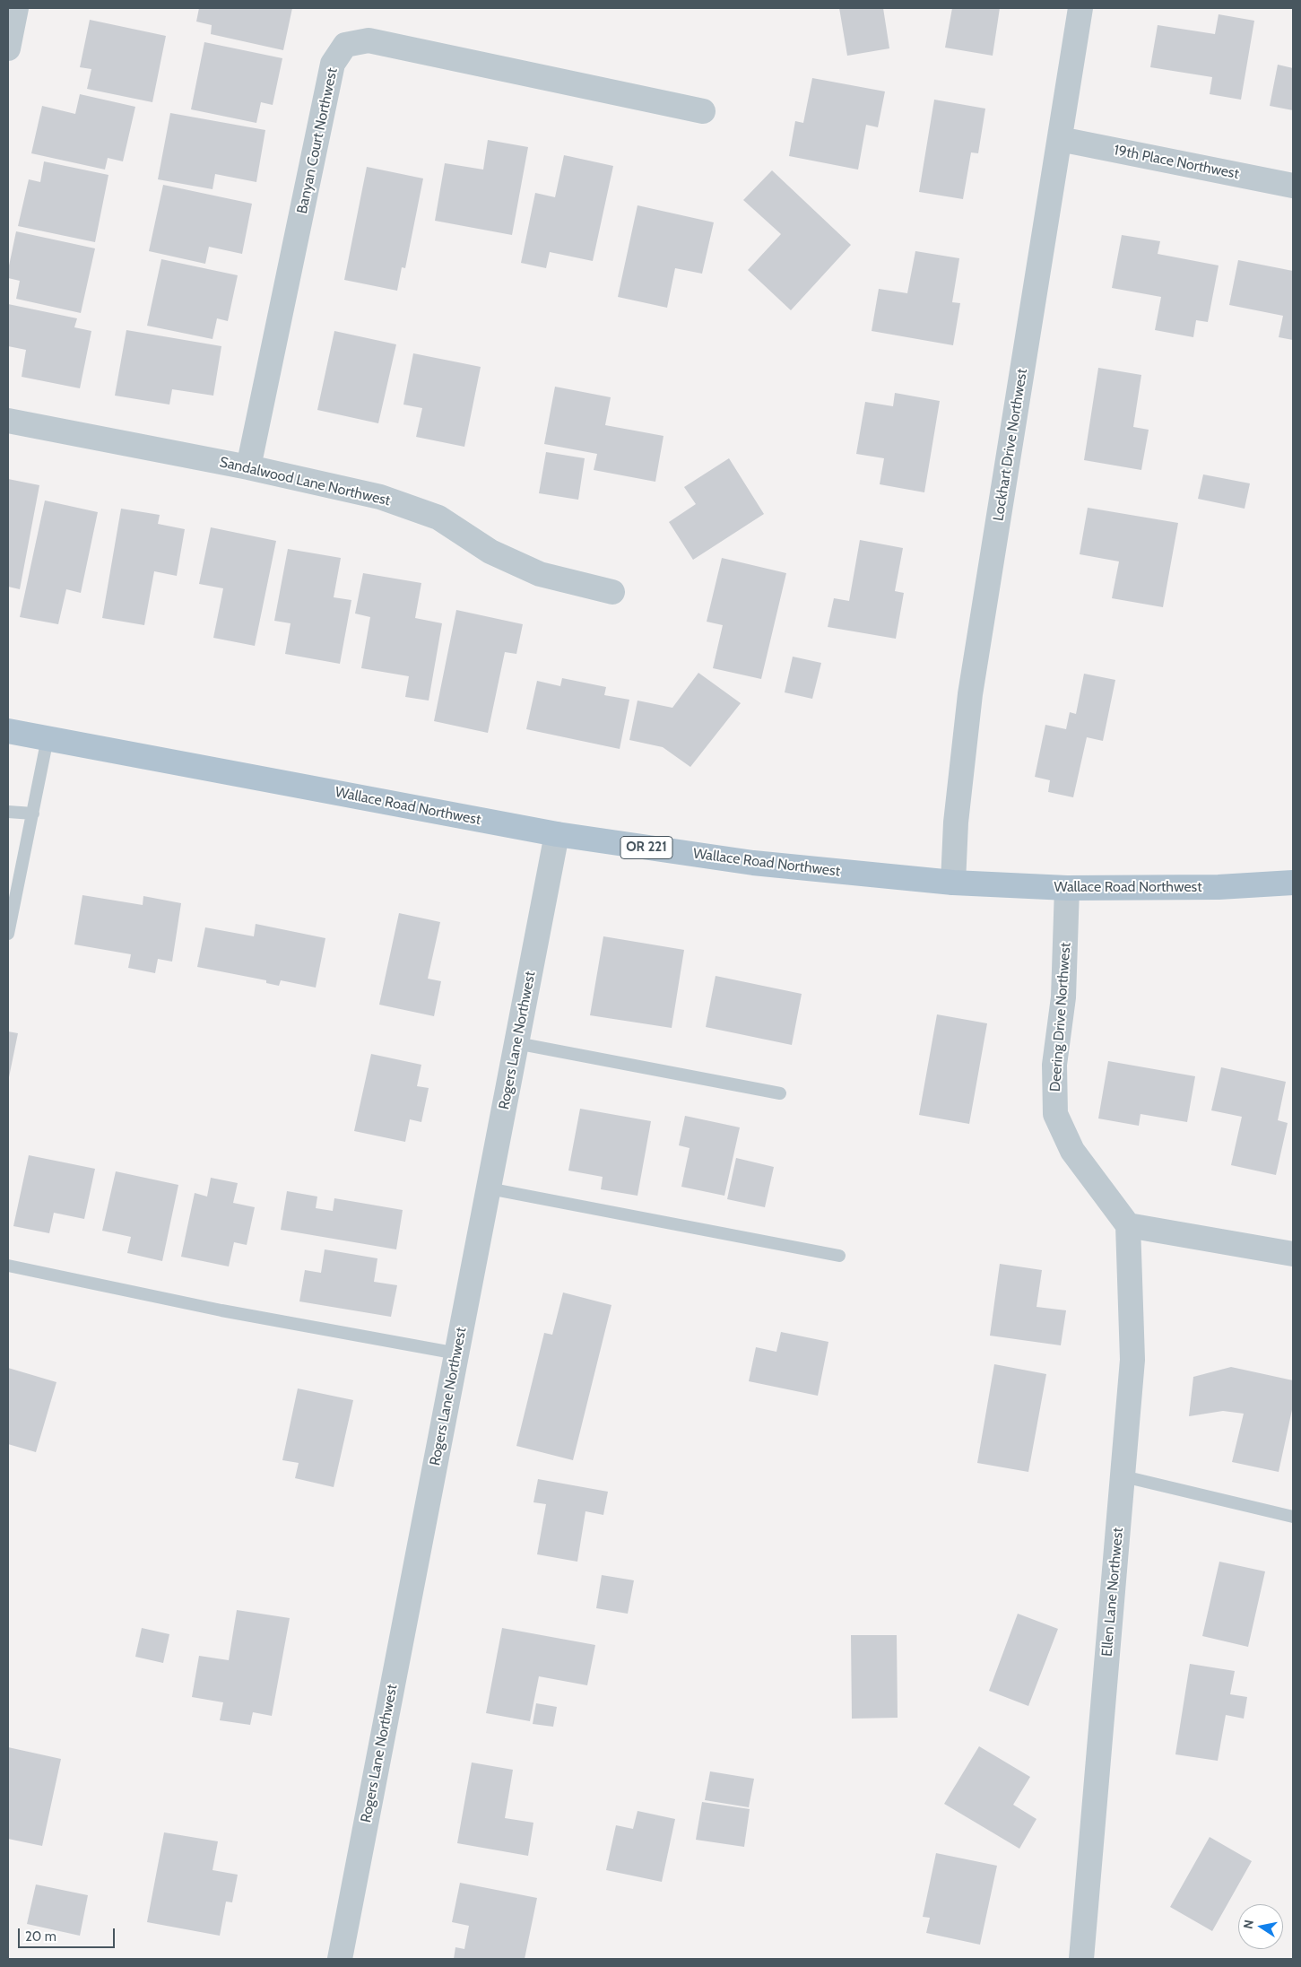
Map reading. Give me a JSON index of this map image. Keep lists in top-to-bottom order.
{
  "streets": {
    "main road": ["Wallace Road Northwest", "OR 221"],
    "street": [
      "Banyan Court Northwest",
      "19th Place Northwest",
      "Lockhart Drive Northwest",
      "Sandalwood Lane Northwest",
      "Deering Drive Northwest",
      "Rogers Lane Northwest",
      "Ellen Lane Northwest"
    ]
  },
  "crossings": [
    ["Banyan Court Northwest", "Sandalwood Lane Northwest"],
    ["19th Place Northwest", "Lockhart Drive Northwest"],
    ["Lockhart Drive Northwest", "Wallace Road Northwest"],
    ["Wallace Road Northwest", "Deering Drive Northwest"],
    ["Wallace Road Northwest", "Rogers Lane Northwest"],
    ["Deering Drive Northwest", "Ellen Lane Northwest"]
  ],
  "scale_bar": "20 m",
  "north": "left"
}
